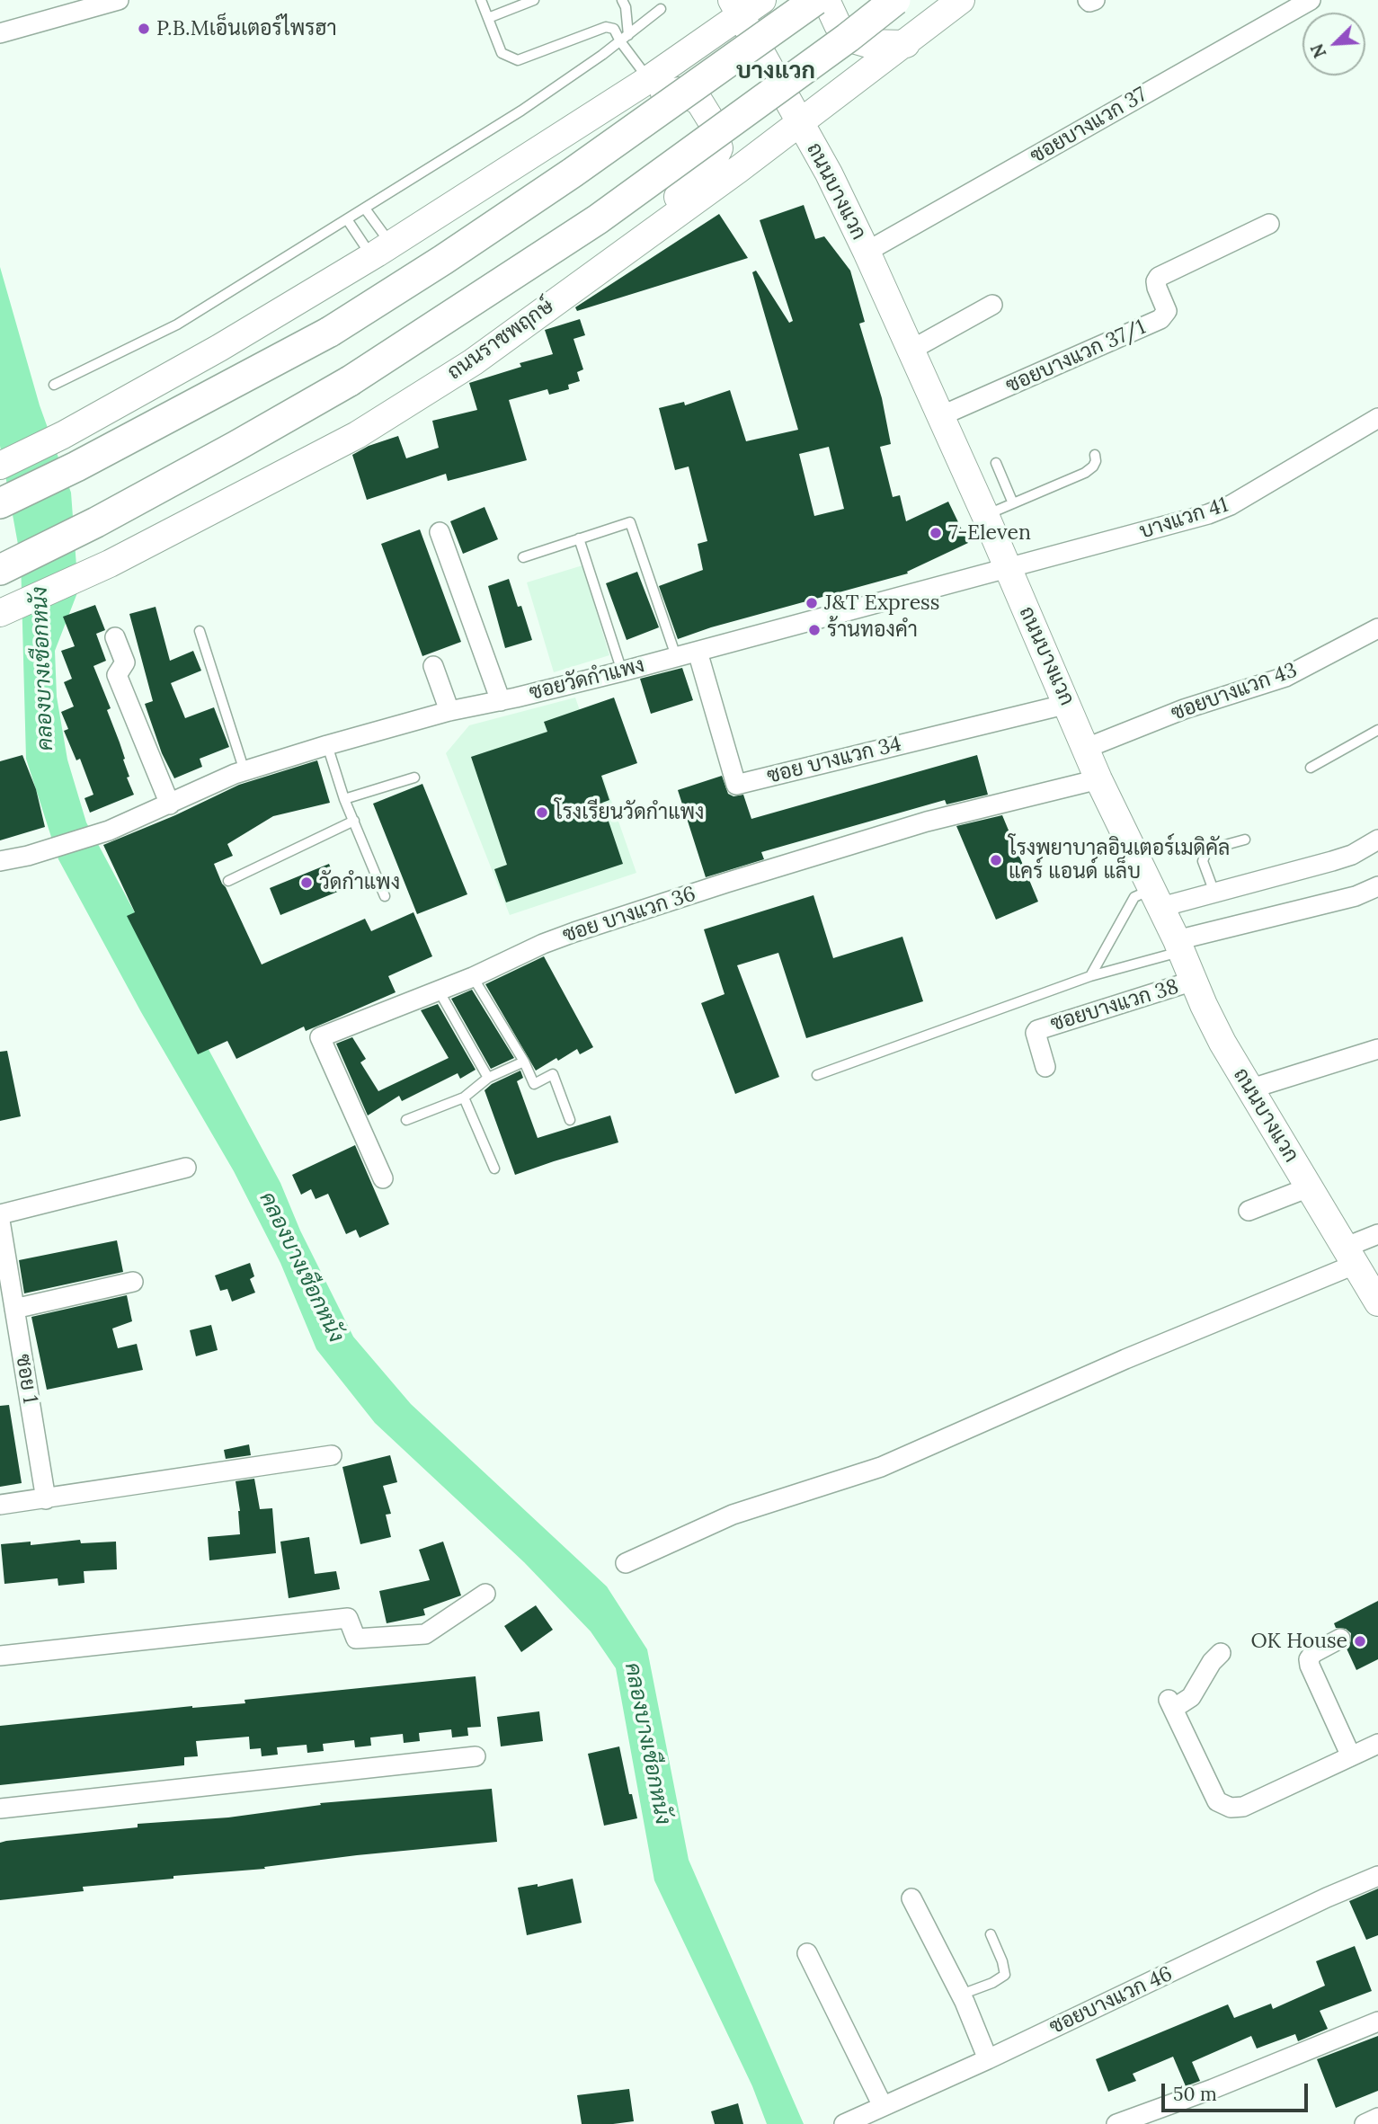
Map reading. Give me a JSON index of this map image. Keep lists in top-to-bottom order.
{
  "streets": {
    "main road": ["ถนนบางแวก", "ถนนราชพฤกษ์"],
    "street": [
      "ซอยบางแวก 37",
      "ซอยบางแวก 37/1",
      "บางแวก 41",
      "ซอยวัดกำแพง",
      "ซอยบางแวก 43",
      "ซอย บางแวก 34",
      "ซอย บางแวก 36",
      "ซอยบางแวก 38",
      "ซอย 1",
      "ซอยบางแวก 46"
    ]
  },
  "crossings": [
    ["ซอยบางแวก 37", "ถนนบางแวก"],
    ["ถนนบางแวก", "ถนนราชพฤกษ์"],
    ["ถนนบางแวก", "ซอยบางแวก 37/1"],
    ["ถนนบางแวก", "บางแวก 41"],
    ["ถนนบางแวก", "ซอยวัดกำแพง"],
    ["ถนนบางแวก", "ซอยบางแวก 43"],
    ["ถนนบางแวก", "ซอย บางแวก 34"],
    ["ถนนบางแวก", "ซอย บางแวก 36"],
    ["ถนนบางแวก", "ซอยบางแวก 38"],
    ["บางแวก 41", "ซอยวัดกำแพง"],
    ["ซอยวัดกำแพง", "ซอย บางแวก 34"]
  ],
  "districts": ["บางแวก"],
  "water": ["คลองบางเชือกหนัง"],
  "places": [
    "P.B.Mเอ็นเตอร์ไพรฮา",
    "7-Eleven",
    "J&T Express",
    "ร้านทองคำ",
    "โรงเรียนวัดกำแพง",
    "โรงพยาบาลอินเตอร์เมดิคัล แคร์ แอนด์ แล็บ",
    "วัดกำแพง",
    "OK House"
  ],
  "scale_bar": "50 m",
  "north": "bottom left"
}
